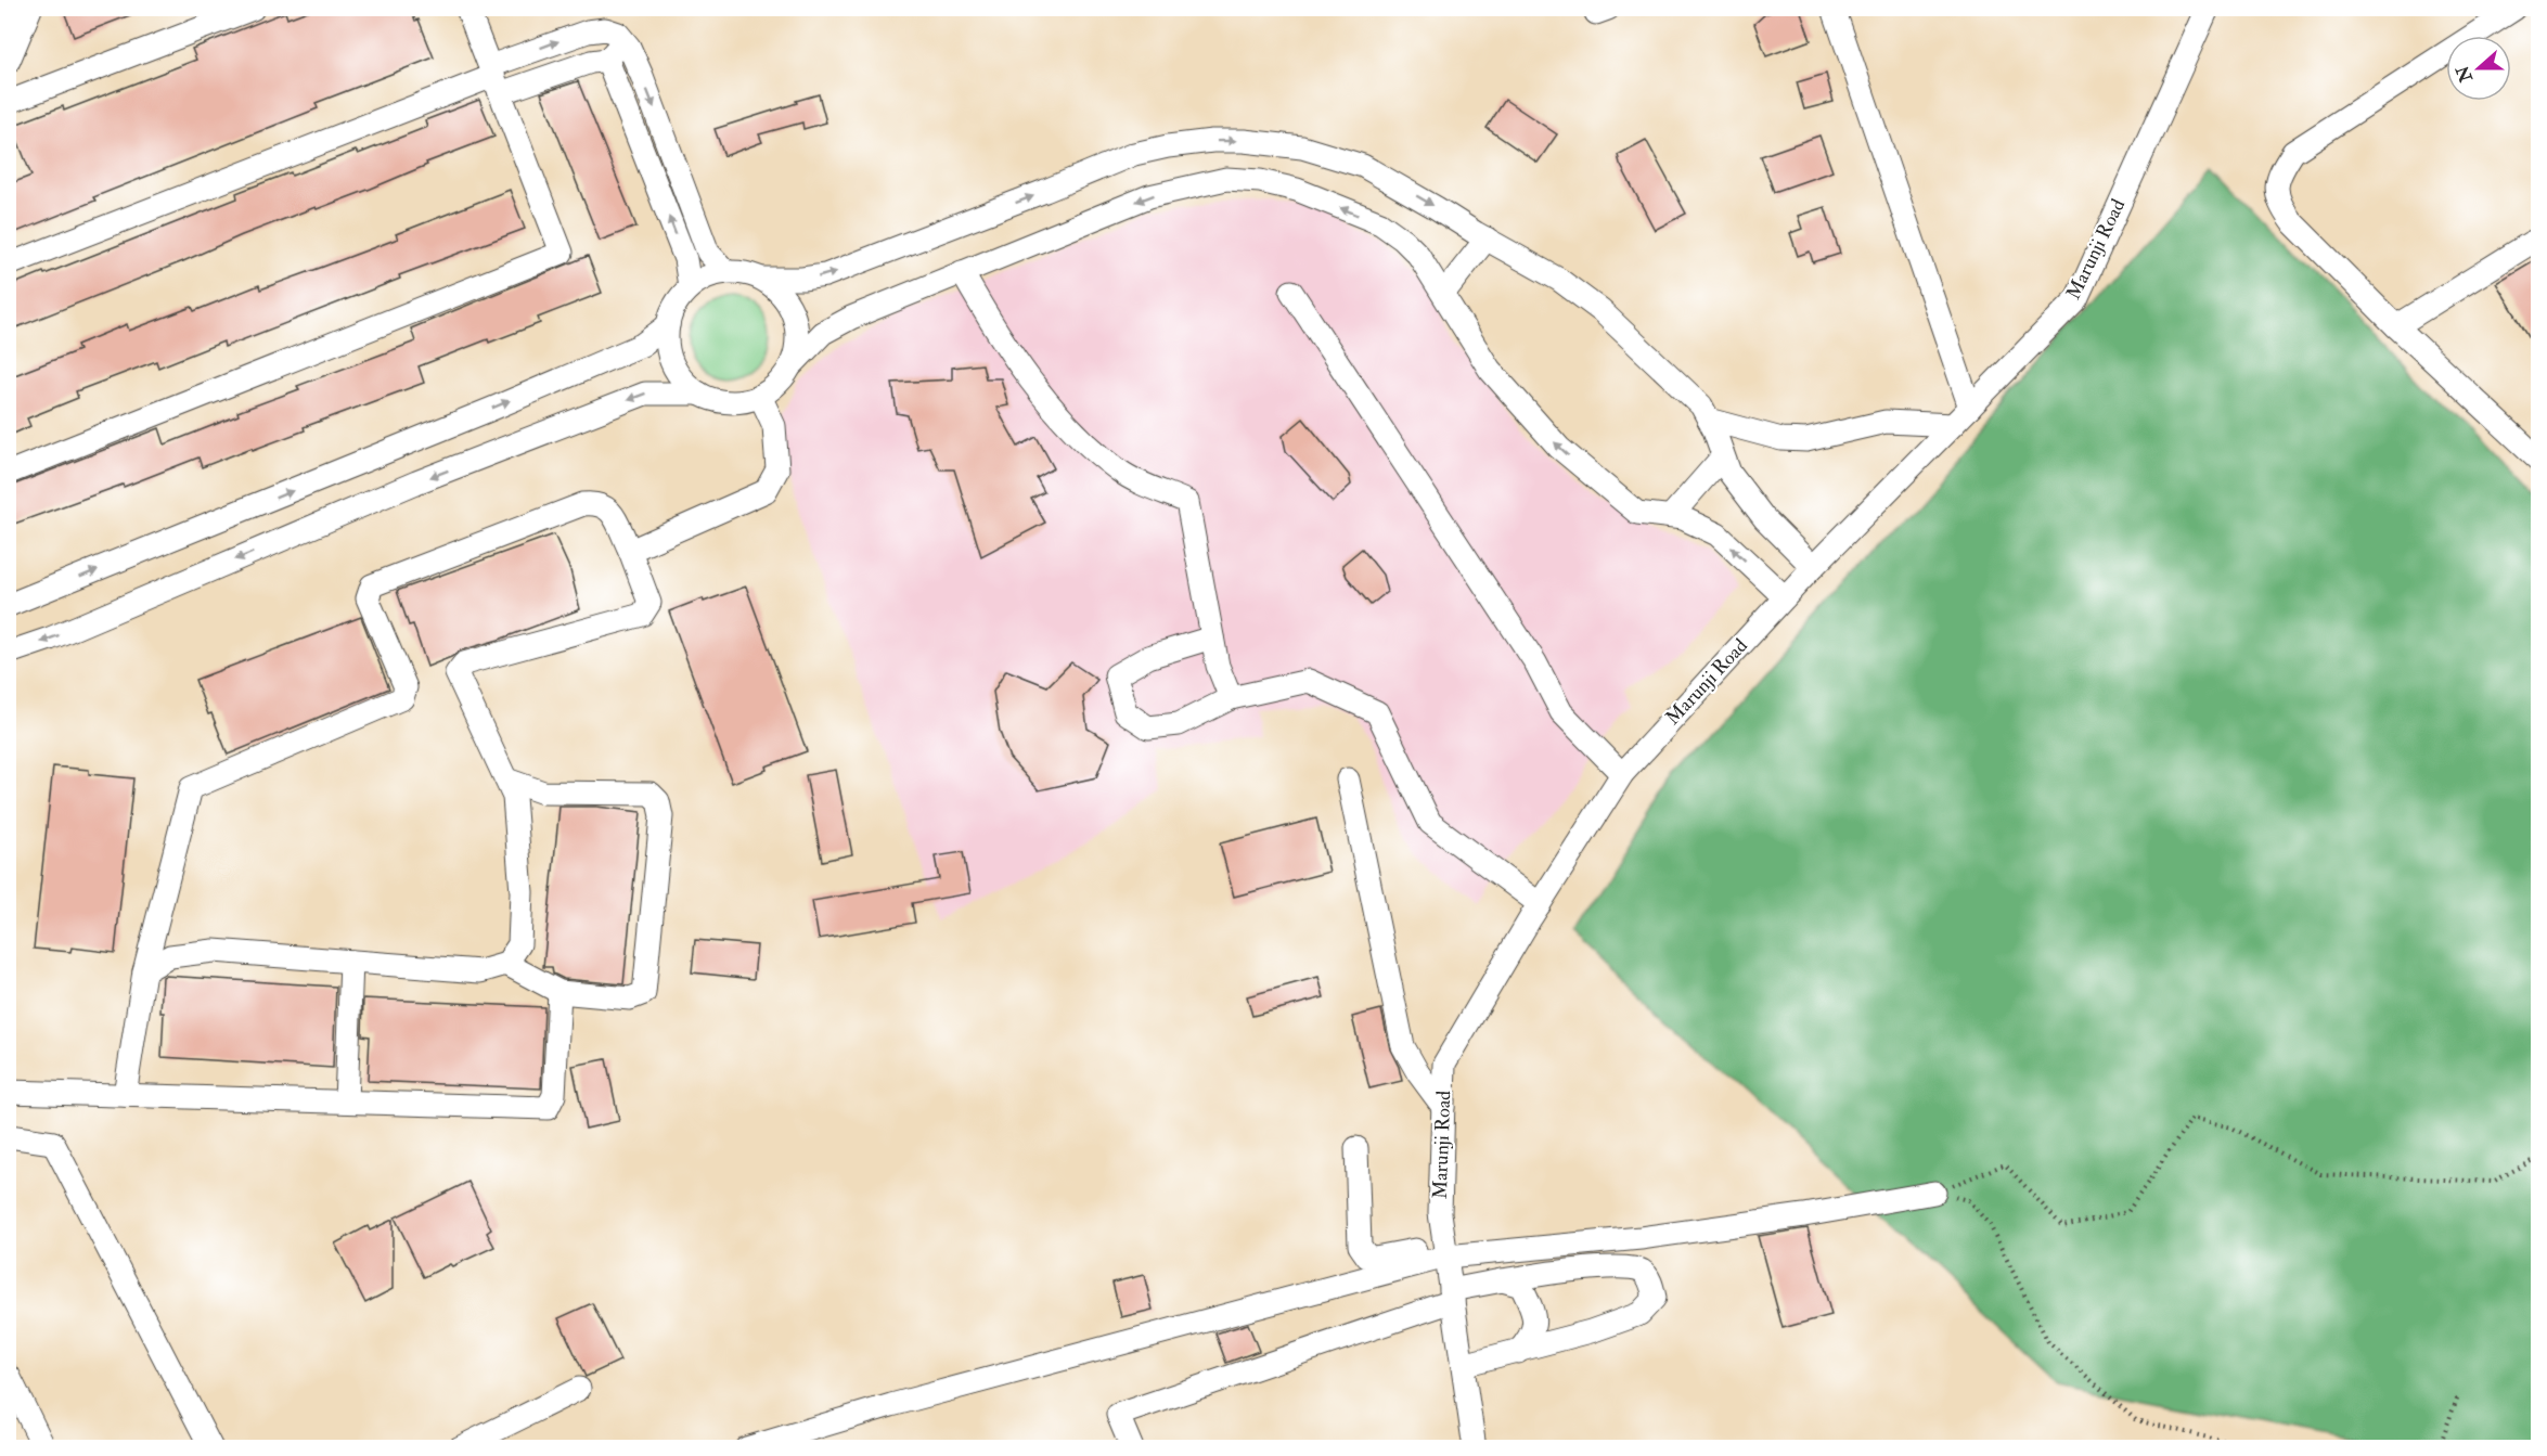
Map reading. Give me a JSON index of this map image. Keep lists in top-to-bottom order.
{
  "streets": {
    "street": ["Marunji Road"]
  },
  "north": "left"
}
